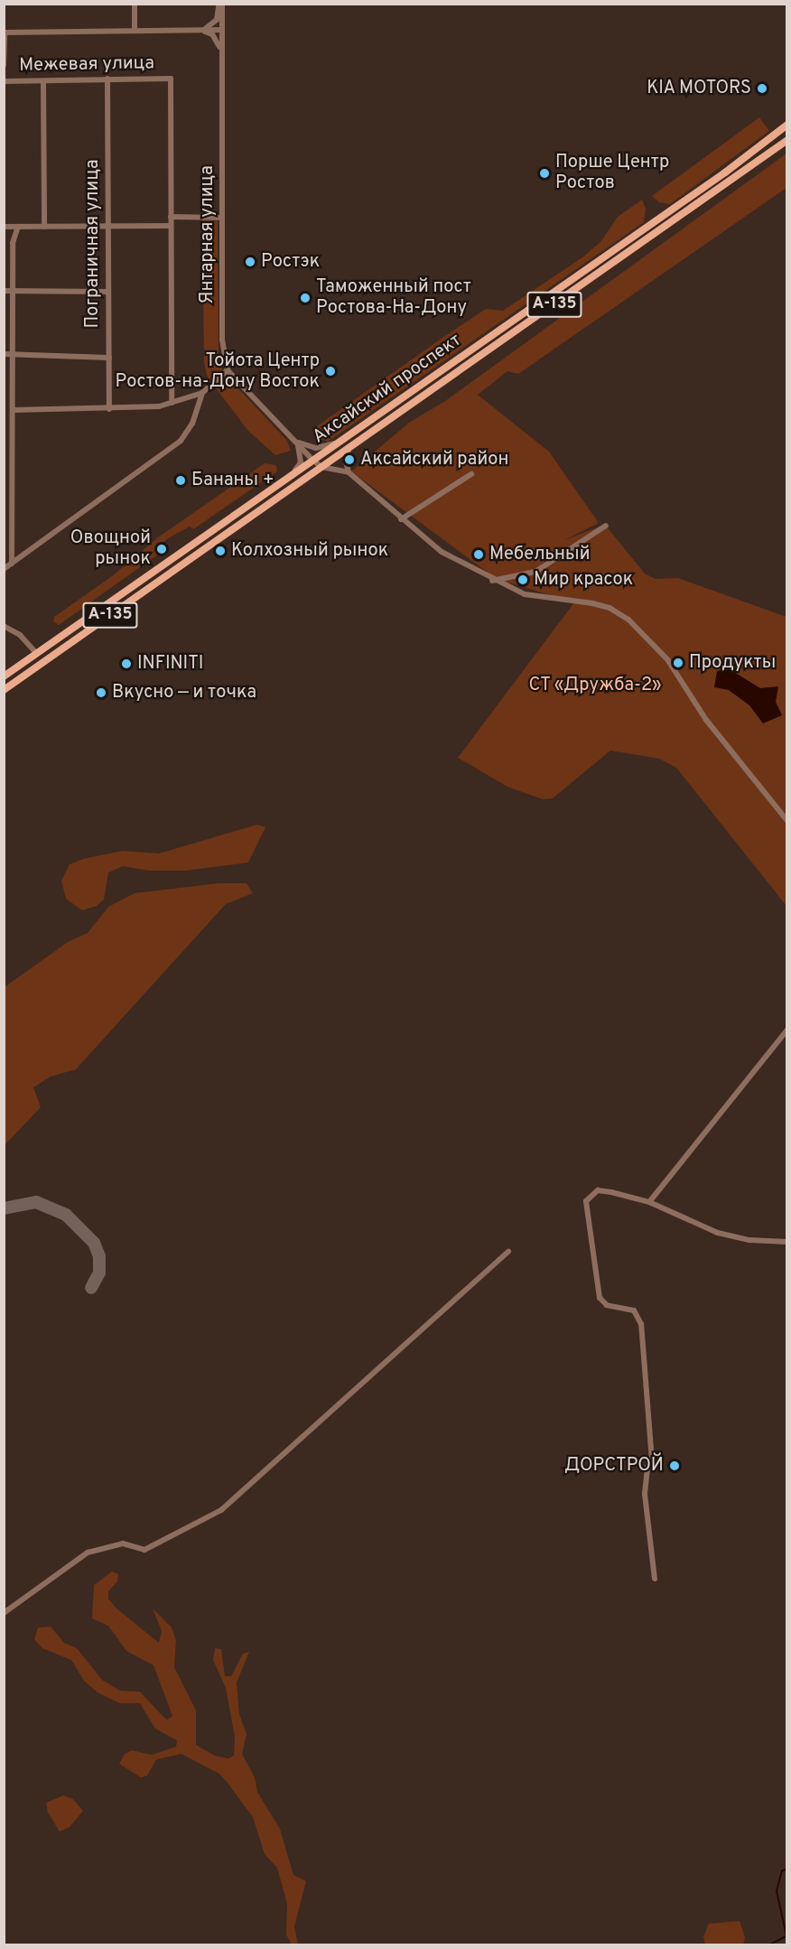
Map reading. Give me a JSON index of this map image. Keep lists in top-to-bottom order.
{
  "streets": {
    "main road": ["А-135", "Аксайский проспект"],
    "street": ["Межевая улица", "Янтарная улица", "Пограничная улица"]
  },
  "crossings": [
    ["Межевая улица", "Янтарная улица"],
    ["Межевая улица", "Пограничная улица"]
  ],
  "parks": ["СТ «Дружба-2»"],
  "places": [
    "KIA MOTORS",
    "Порше Центр Ростов",
    "Ростэк",
    "Таможенный пост Ростова-На-Дону",
    "Тойота Центр Ростов-на-Дону Восток",
    "Аксайский район",
    "Бананы +",
    "Овощной рынок",
    "Колхозный рынок",
    "Мебельный",
    "Мир красок",
    "Продукты",
    "INFINITI",
    "Вкусно — и точка",
    "ДОРСТРОЙ"
  ]
}
